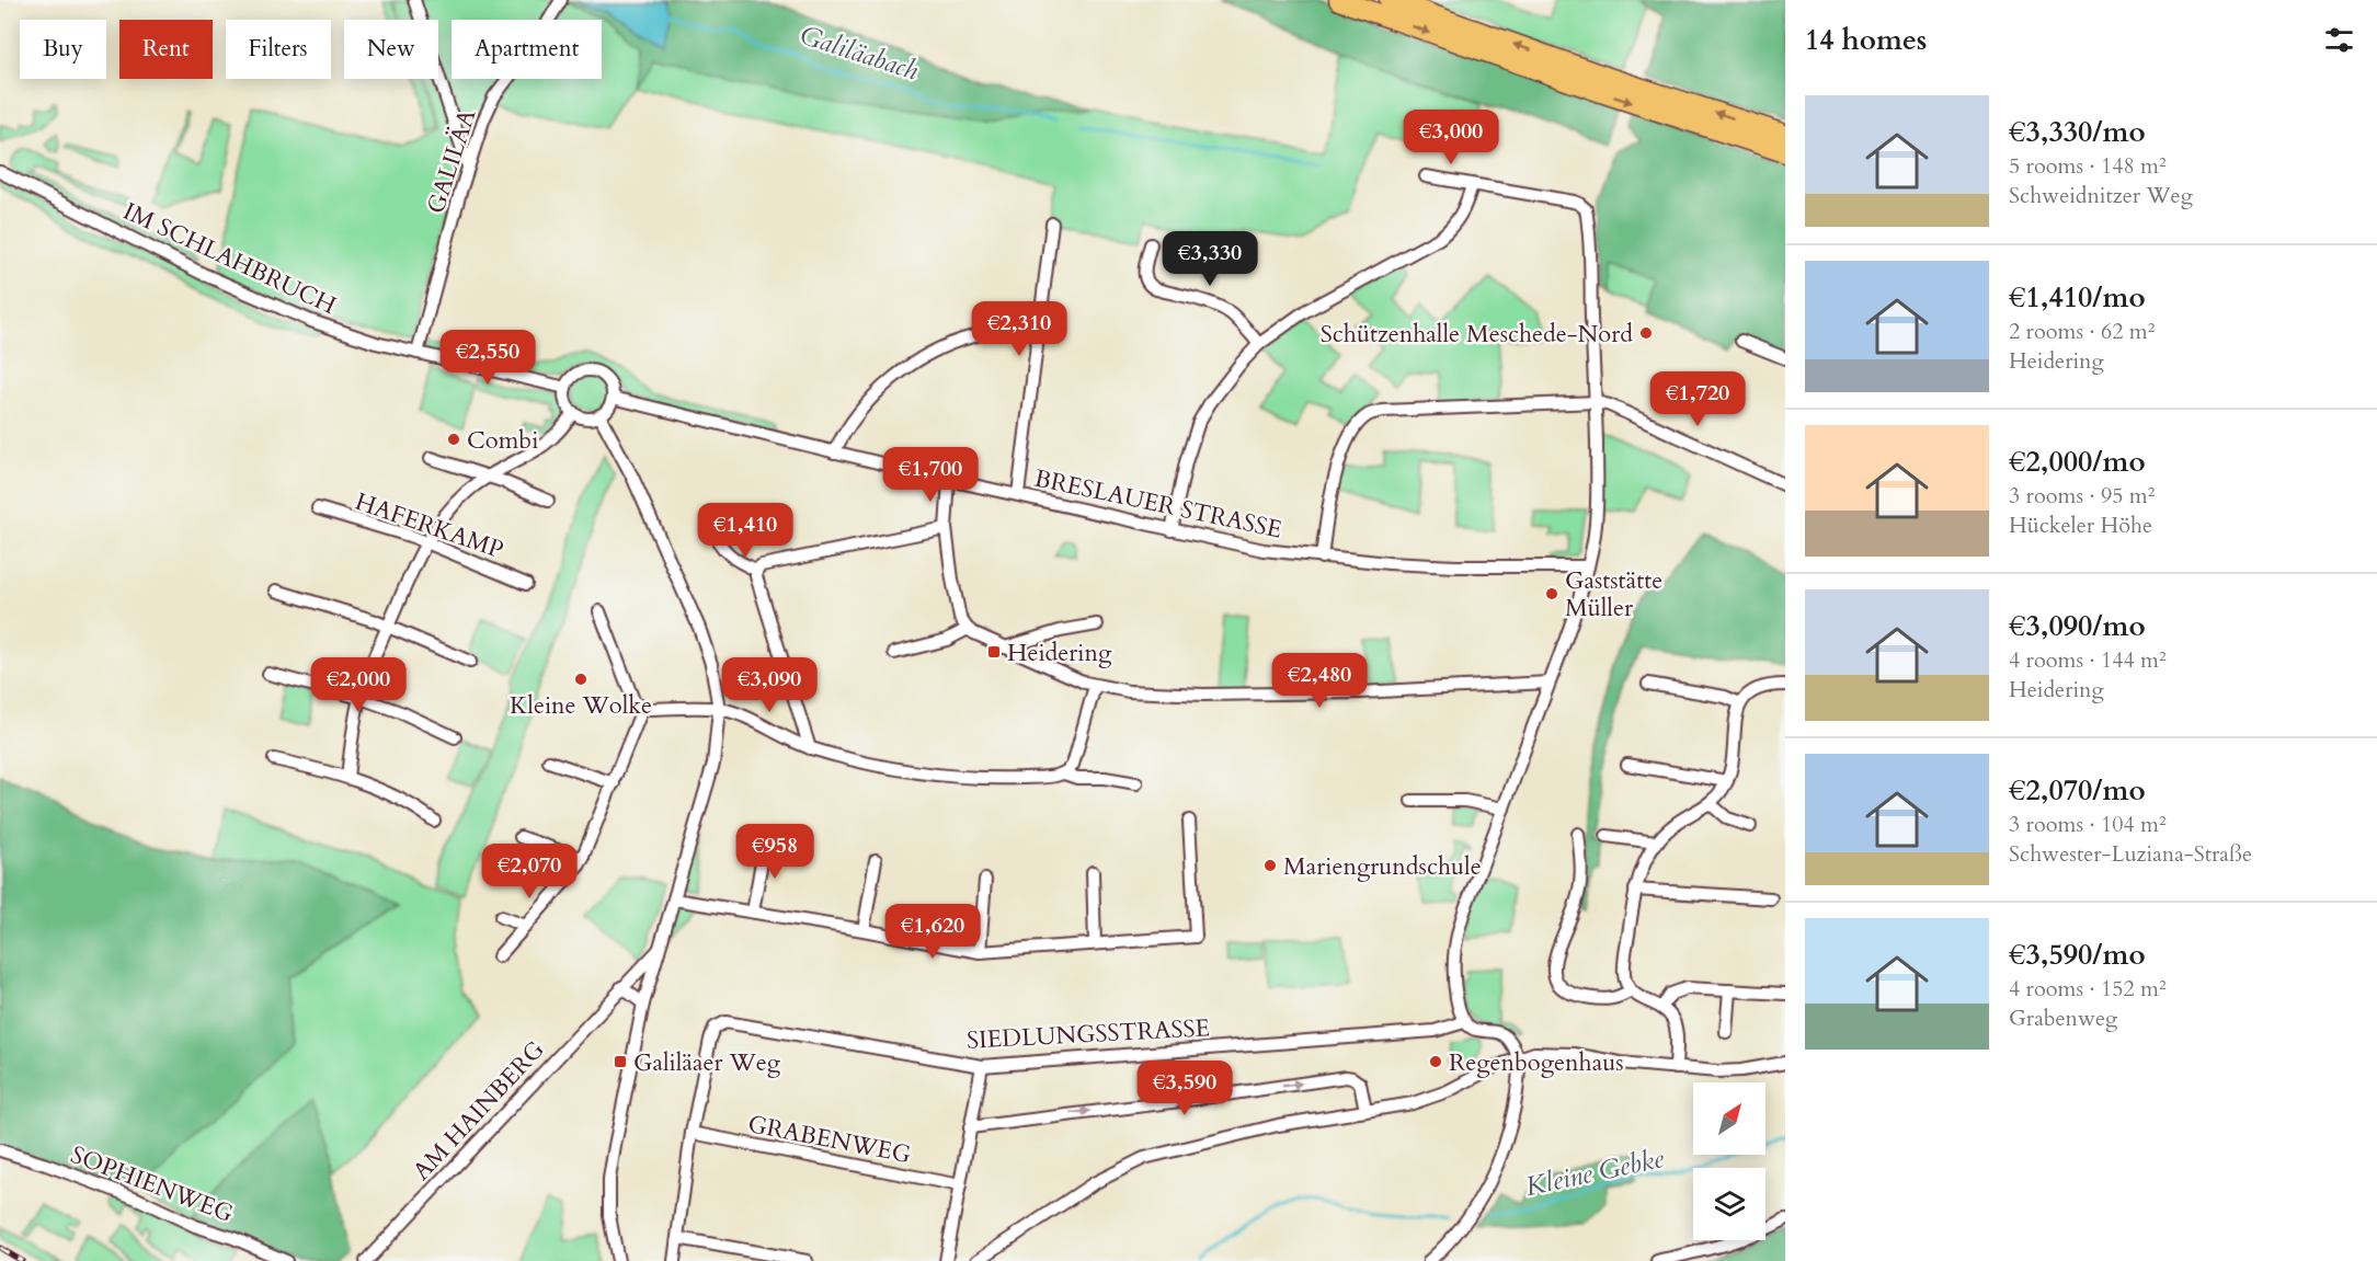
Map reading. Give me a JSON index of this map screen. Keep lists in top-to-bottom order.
{
  "streets": {
    "street": [
      "GALILÄA",
      "IM SCHLAHBRUCH",
      "BRESLAUER STRASSE",
      "HAFERKAMP",
      "SIEDLUNGSSTRASSE",
      "AM HAINBERG",
      "GRABENWEG",
      "SOPHIENWEG"
    ]
  },
  "crossings": [
    ["GALILÄA", "IM SCHLAHBRUCH"],
    ["IM SCHLAHBRUCH", "BRESLAUER STRASSE"],
    ["SIEDLUNGSSTRASSE", "GRABENWEG"]
  ],
  "water": ["Galiläabach", "Kleine Gebke"],
  "places": {
    "other": [
      "Schützenhalle Meschede-Nord",
      "Combi",
      "Gaststätte Müller",
      "Kleine Wolke",
      "Mariengrundschule",
      "Regenbogenhaus"
    ],
    "transit": ["Heidering", "Galiläaer Weg"]
  },
  "north": "top right",
  "page": {
    "heading": "14 homes",
    "chip": [
      "Buy",
      "Rent",
      "Filters",
      "New",
      "Apartment"
    ],
    "list": [
      {
        "name": "€3,330/mo",
        "note": "5 rooms · 148 m² · Schweidnitzer Weg"
      },
      {
        "name": "€1,410/mo",
        "note": "2 rooms · 62 m² · Heidering"
      },
      {
        "name": "€2,000/mo",
        "note": "3 rooms · 95 m² · Hückeler Höhe"
      },
      {
        "name": "€3,090/mo",
        "note": "4 rooms · 144 m² · Heidering"
      },
      {
        "name": "€2,070/mo",
        "note": "3 rooms · 104 m² · Schwester-Luziana-Straße"
      },
      {
        "name": "€3,590/mo",
        "note": "4 rooms · 152 m² · Grabenweg"
      }
    ],
    "price": [
      "€3,000",
      "€3,330",
      "€2,310",
      "€2,550",
      "€1,720",
      "€1,700",
      "€1,410",
      "€2,480",
      "€2,000",
      "€3,090",
      "€958",
      "€2,070",
      "€1,620",
      "€3,590"
    ]
  }
}
